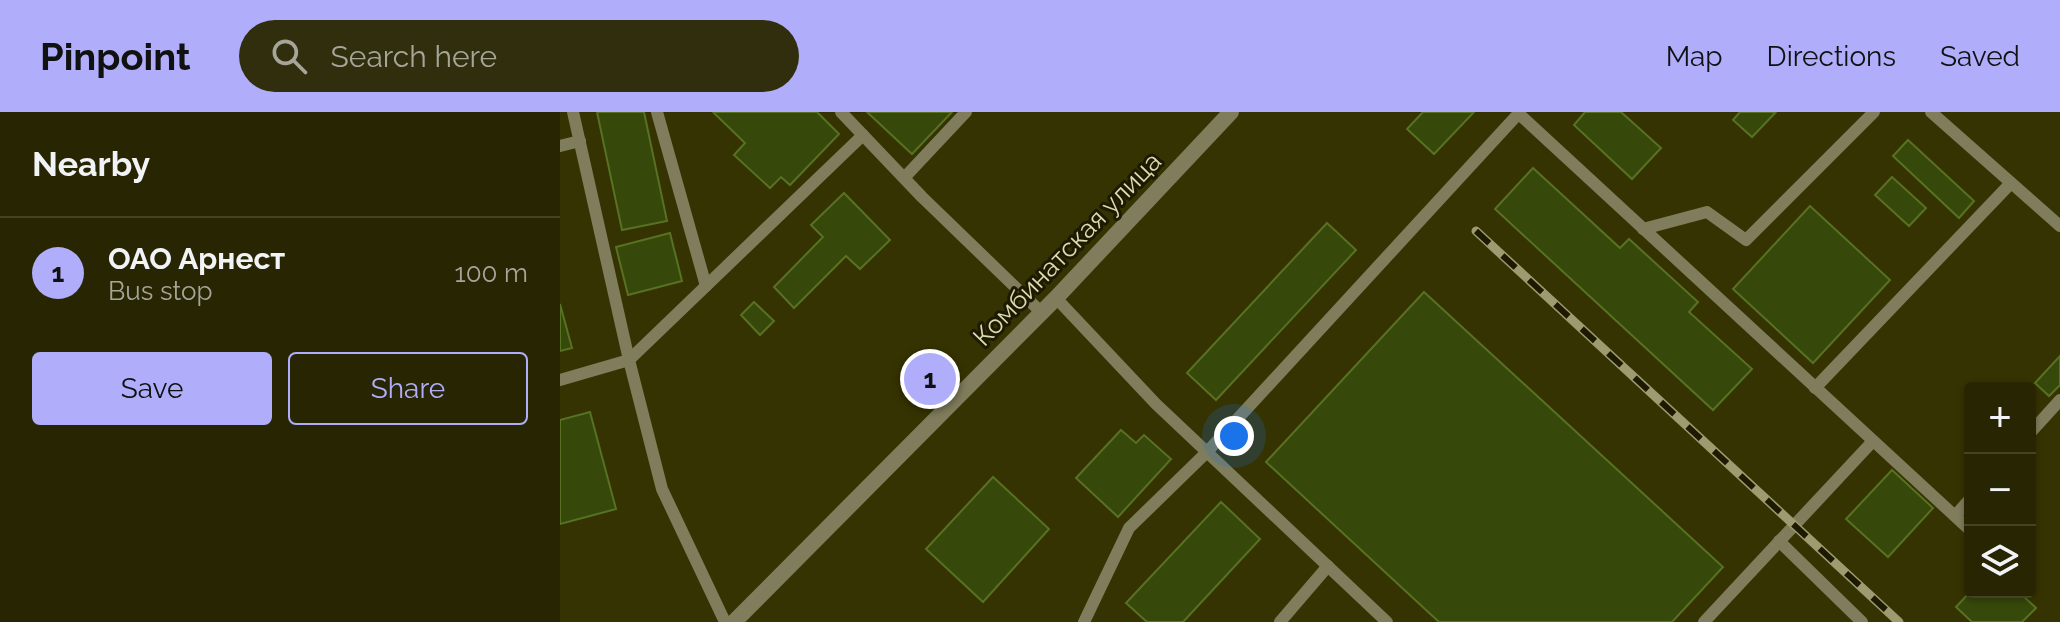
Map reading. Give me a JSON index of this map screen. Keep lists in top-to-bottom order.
{
  "streets": {
    "street": ["Комбинатская улица"]
  },
  "page": {
    "header": "Pinpoint",
    "search": "Search here",
    "nav": ["Map", "Directions", "Saved"],
    "heading": "Nearby",
    "list": [
      {
        "mark": "1",
        "name": "ОАО Арнест",
        "note": "Bus stop",
        "value": "100 m"
      }
    ],
    "buttons": ["Save", "Share"],
    "pins": "1",
    "map_buttons": ["+", "−"]
  }
}
